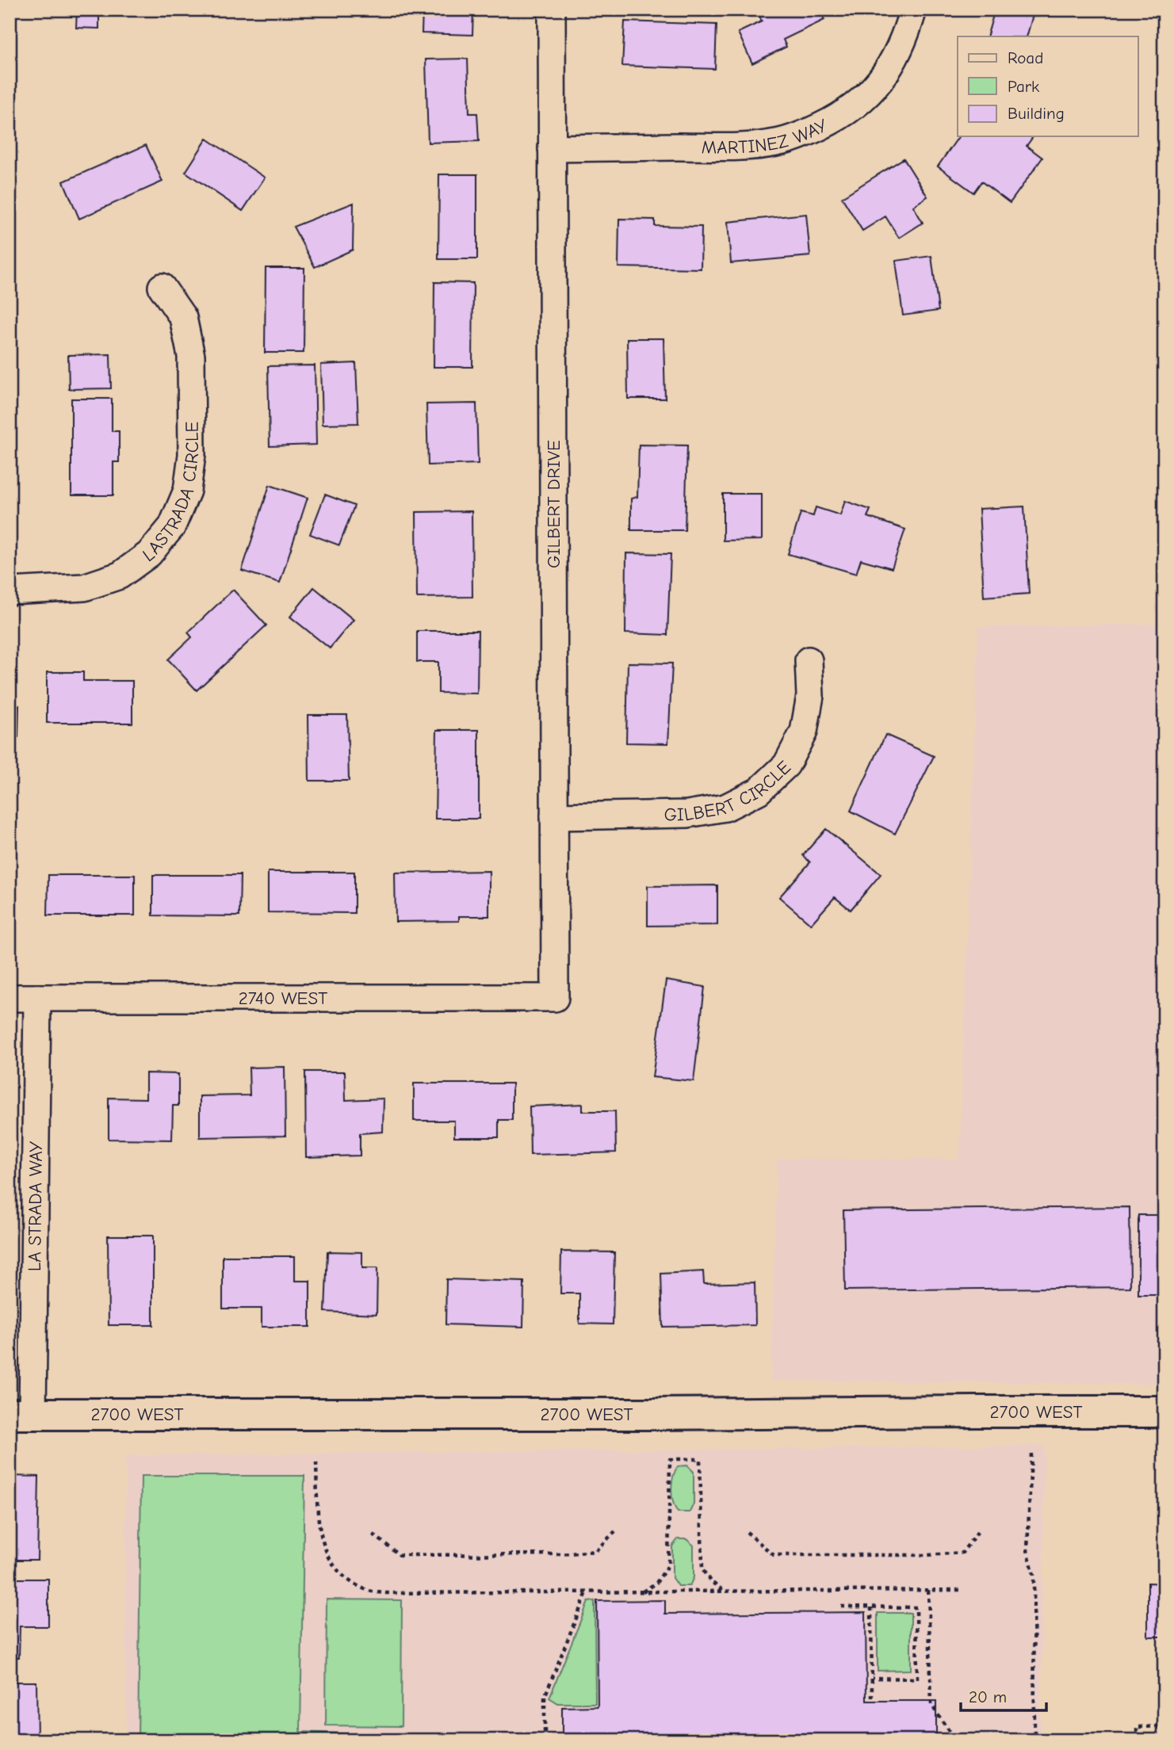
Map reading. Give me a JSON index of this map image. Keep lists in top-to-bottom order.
{
  "streets": {
    "main road": ["2700 WEST"],
    "street": [
      "MARTINEZ WAY",
      "LASTRADA CIRCLE",
      "GILBERT DRIVE",
      "GILBERT CIRCLE",
      "2740 WEST",
      "LA STRADA WAY"
    ]
  },
  "crossings": [
    ["MARTINEZ WAY", "GILBERT DRIVE"],
    ["GILBERT DRIVE", "GILBERT CIRCLE"],
    ["GILBERT DRIVE", "2740 WEST"],
    ["2740 WEST", "LA STRADA WAY"],
    ["LA STRADA WAY", "2700 WEST"]
  ],
  "legend": ["Road", "Park", "Building"],
  "scale_bar": "20 m"
}
